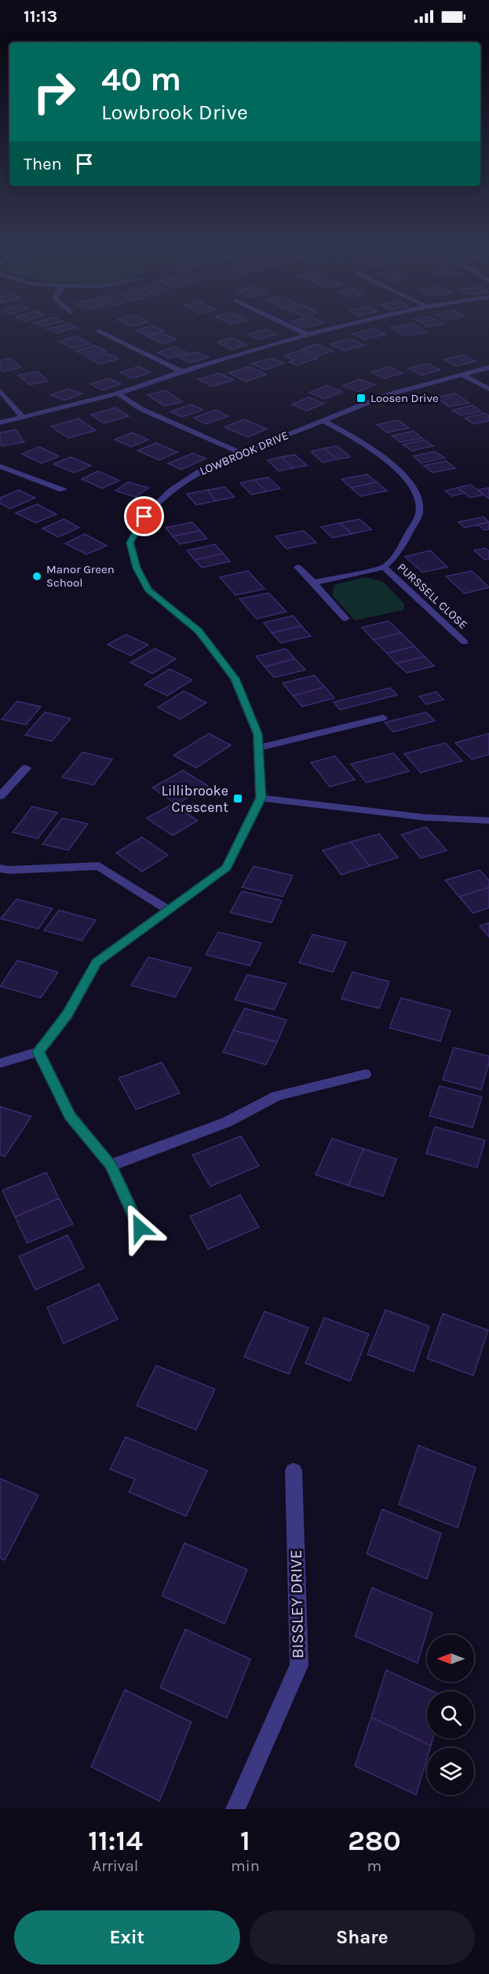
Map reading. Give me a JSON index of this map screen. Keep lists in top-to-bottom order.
{
  "streets": {
    "street": ["LOWBROOK DRIVE", "PURSSELL CLOSE", "BISSLEY DRIVE"]
  },
  "crossings": [
    ["LOWBROOK DRIVE", "PURSSELL CLOSE"]
  ],
  "places": {
    "transit": ["Loosen Drive", "Lillibrooke Crescent"],
    "other": ["Manor Green School"]
  },
  "north": "left",
  "page": {
    "status": "11:13",
    "turn": ["40 m", "Lowbrook Drive"],
    "then": "Then",
    "eta": [
      "11:14",
      "Arrival",
      "1",
      "min",
      "280",
      "m"
    ],
    "buttons": ["Exit", "Share"]
  }
}
